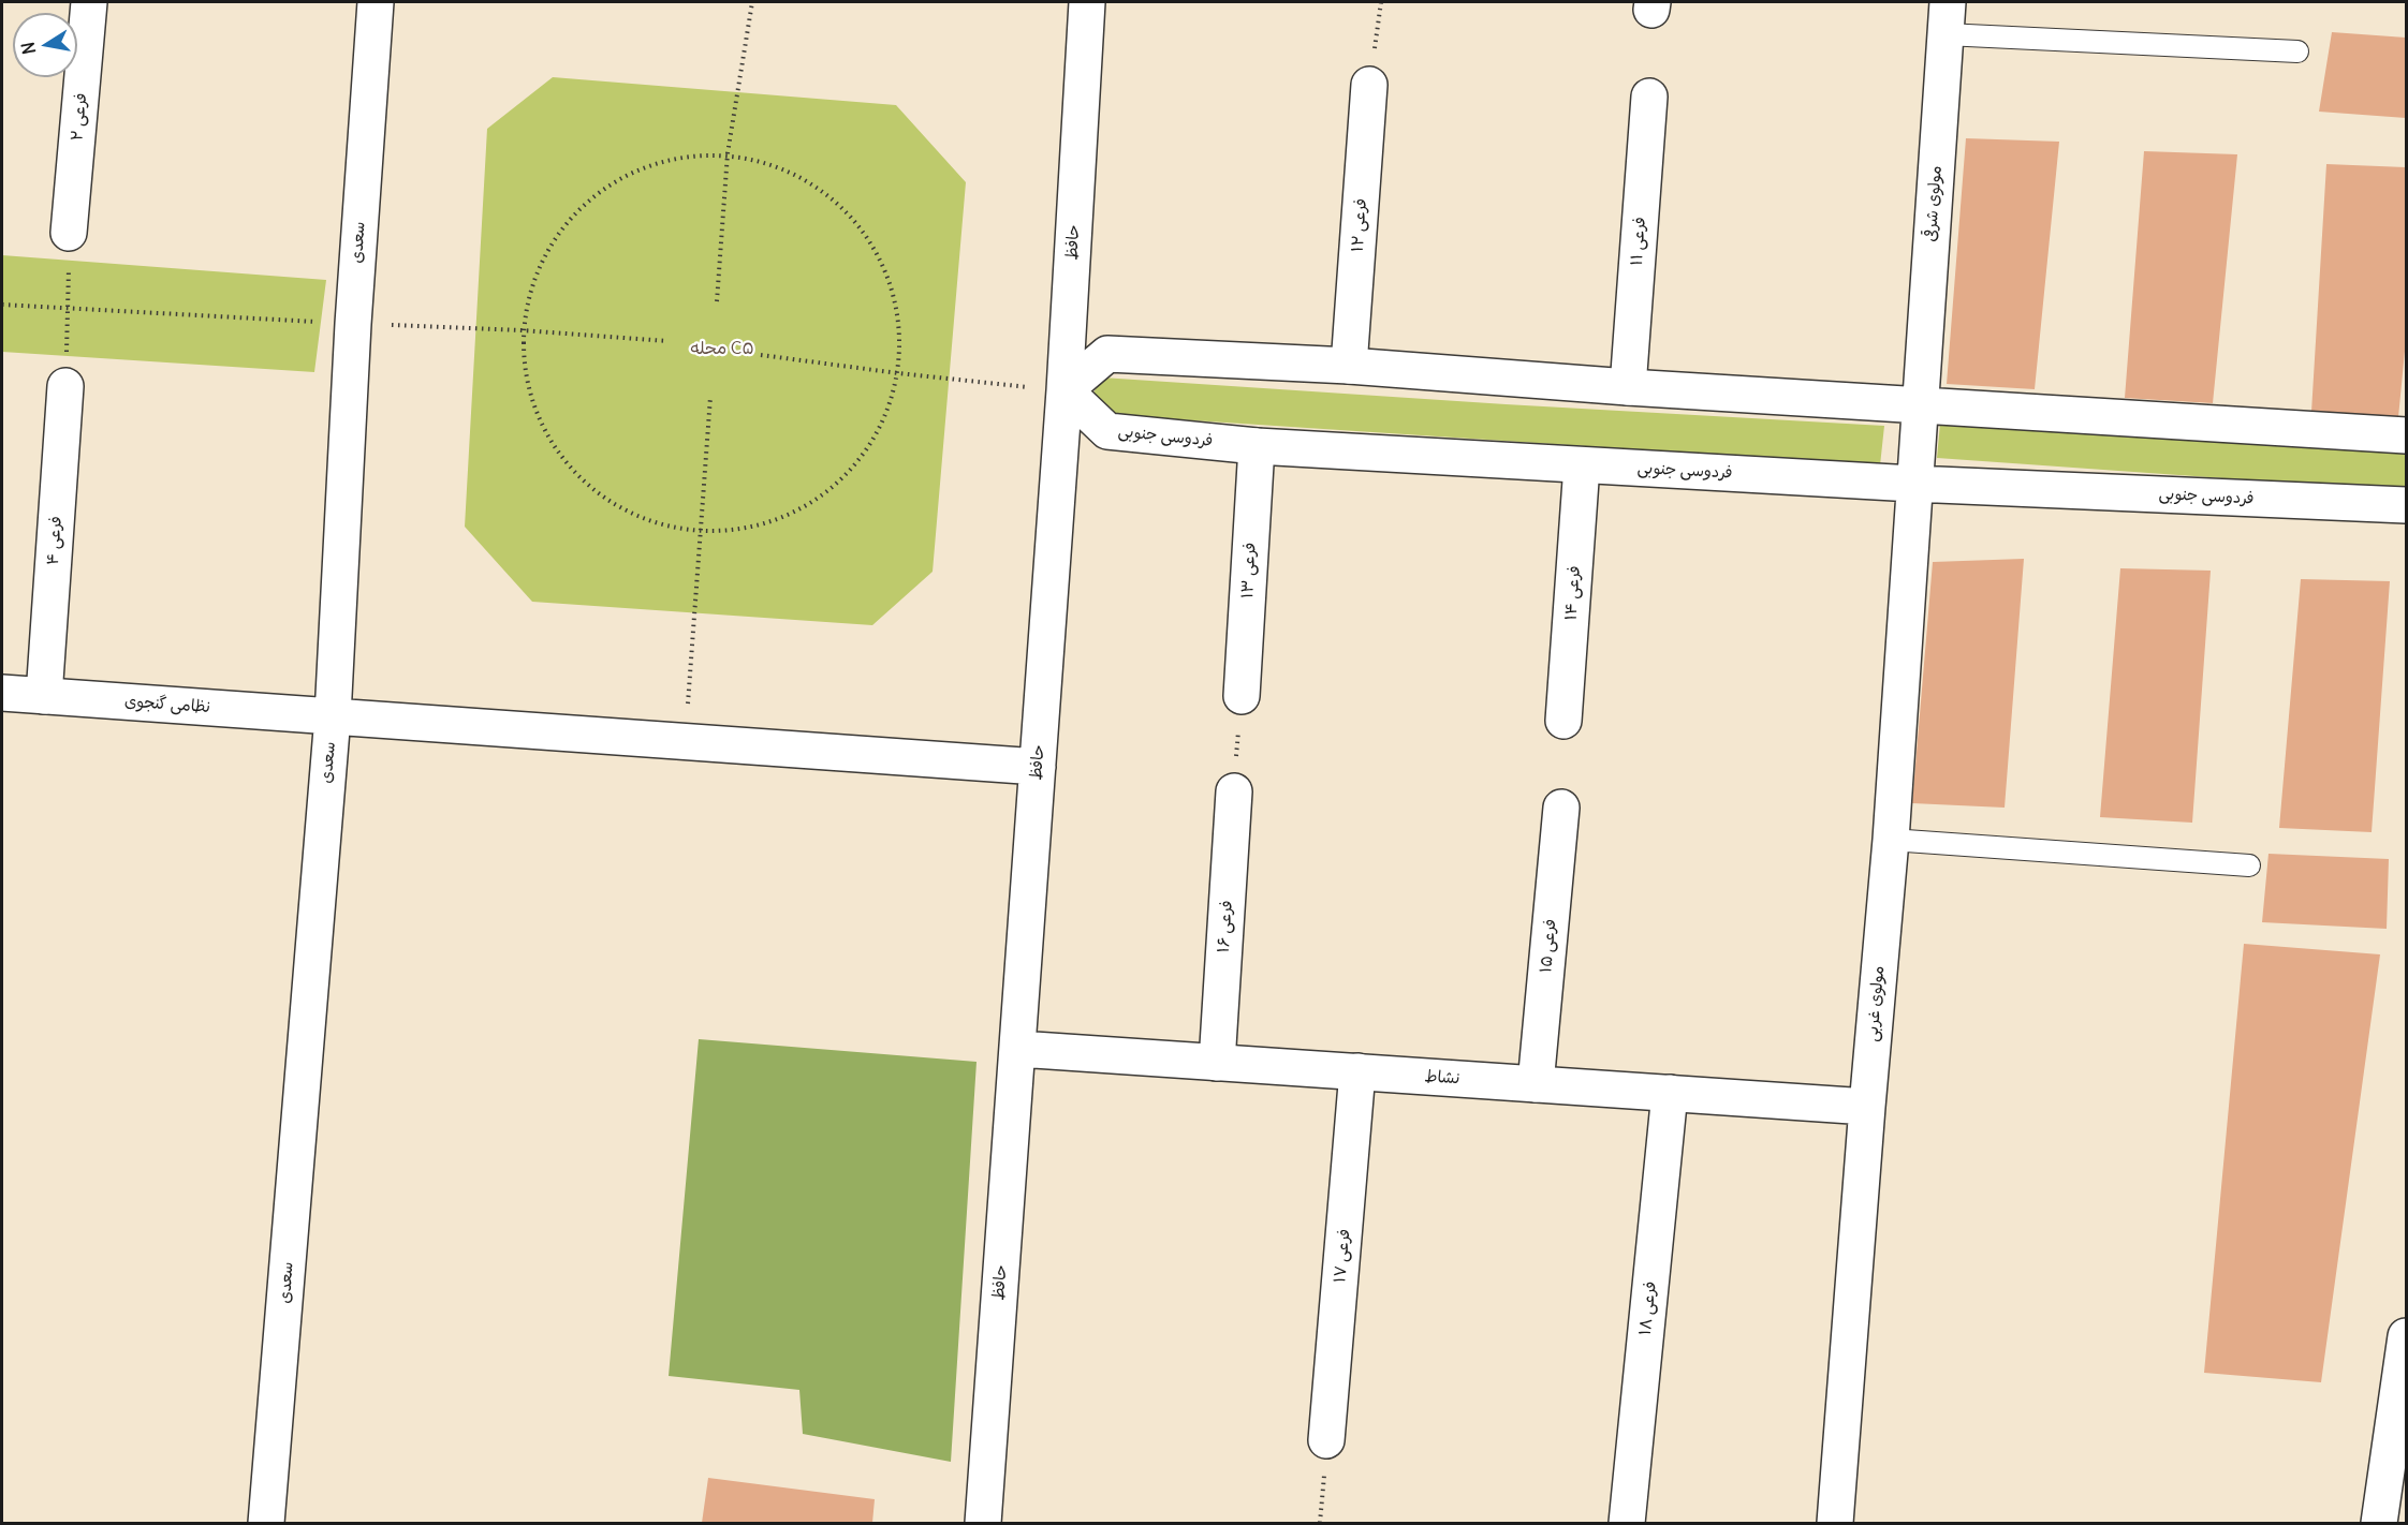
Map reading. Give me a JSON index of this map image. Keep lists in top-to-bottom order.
{
  "streets": {
    "street": [
      "فرعی ۲",
      "مولوی شرقی",
      "فرعی ۱۲",
      "فرعی ۱۱",
      "سعدی",
      "حافظ",
      "فردوسی جنوبی",
      "فرعی ۴",
      "فرعی ۱۳",
      "فرعی ۱۴",
      "نظامی گنجوی",
      "فرعی ۱۶",
      "فرعی ۱۵",
      "مولوی غربی",
      "نشاط",
      "فرعی ۱۷",
      "فرعی ۱۸"
    ]
  },
  "crossings": [
    ["مولوی شرقی", "فردوسی جنوبی"],
    ["مولوی شرقی", "مولوی غربی"],
    ["سعدی", "نظامی گنجوی"],
    ["حافظ", "فردوسی جنوبی"],
    ["حافظ", "نظامی گنجوی"],
    ["حافظ", "نشاط"],
    ["فردوسی جنوبی", "فرعی ۱۳"],
    ["فردوسی جنوبی", "فرعی ۱۴"],
    ["فردوسی جنوبی", "مولوی غربی"],
    ["فرعی ۴", "نظامی گنجوی"],
    ["فرعی ۱۶", "نشاط"],
    ["فرعی ۱۵", "نشاط"],
    ["مولوی غربی", "نشاط"],
    ["نشاط", "فرعی ۱۷"],
    ["نشاط", "فرعی ۱۸"]
  ],
  "districts": ["محله C۵"],
  "north": "left"
}
